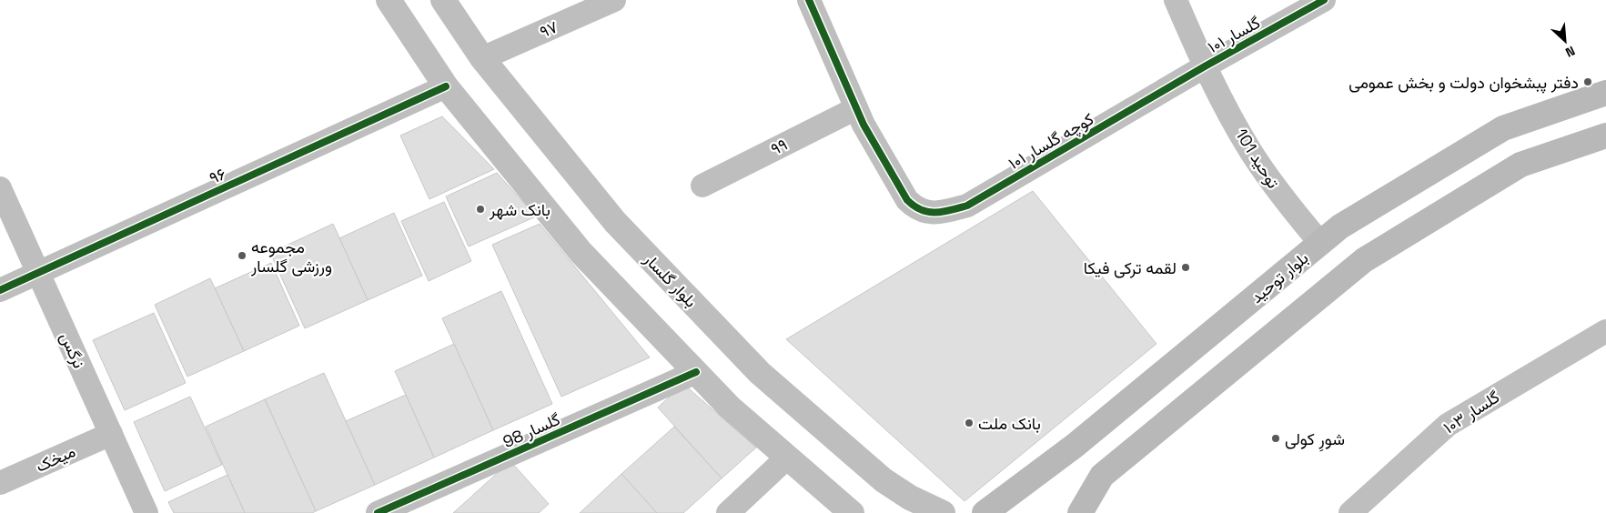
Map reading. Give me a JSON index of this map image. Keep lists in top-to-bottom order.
{
  "streets": {
    "main road": ["بلوار توحید", "بلوار گلسار"],
    "street": [
      "۹۷",
      "گلسار ۱۰۱",
      "کوچه گلسار ۱۰۱",
      "۹۹",
      "توحید 101",
      "۹۶",
      "نرگس",
      "گلسار ۱۰۳",
      "گلسار 98",
      "میخک"
    ]
  },
  "crossings": [
    ["۹۷", "بلوار گلسار"],
    ["گلسار ۱۰۱", "کوچه گلسار ۱۰۱"],
    ["گلسار ۱۰۱", "توحید 101"],
    ["کوچه گلسار ۱۰۱", "۹۹"],
    ["کوچه گلسار ۱۰۱", "توحید 101"],
    ["توحید 101", "بلوار توحید"],
    ["۹۶", "نرگس"],
    ["نرگس", "میخک"]
  ],
  "places": [
    "دفتر پبشخوان دولت و بخش عمومی",
    "بانک شهر",
    "مجموعه ورزشی گلسار",
    "لقمه ترکی فیکا",
    "بانک ملت",
    "شورِ کولی"
  ],
  "north": "bottom right"
}
